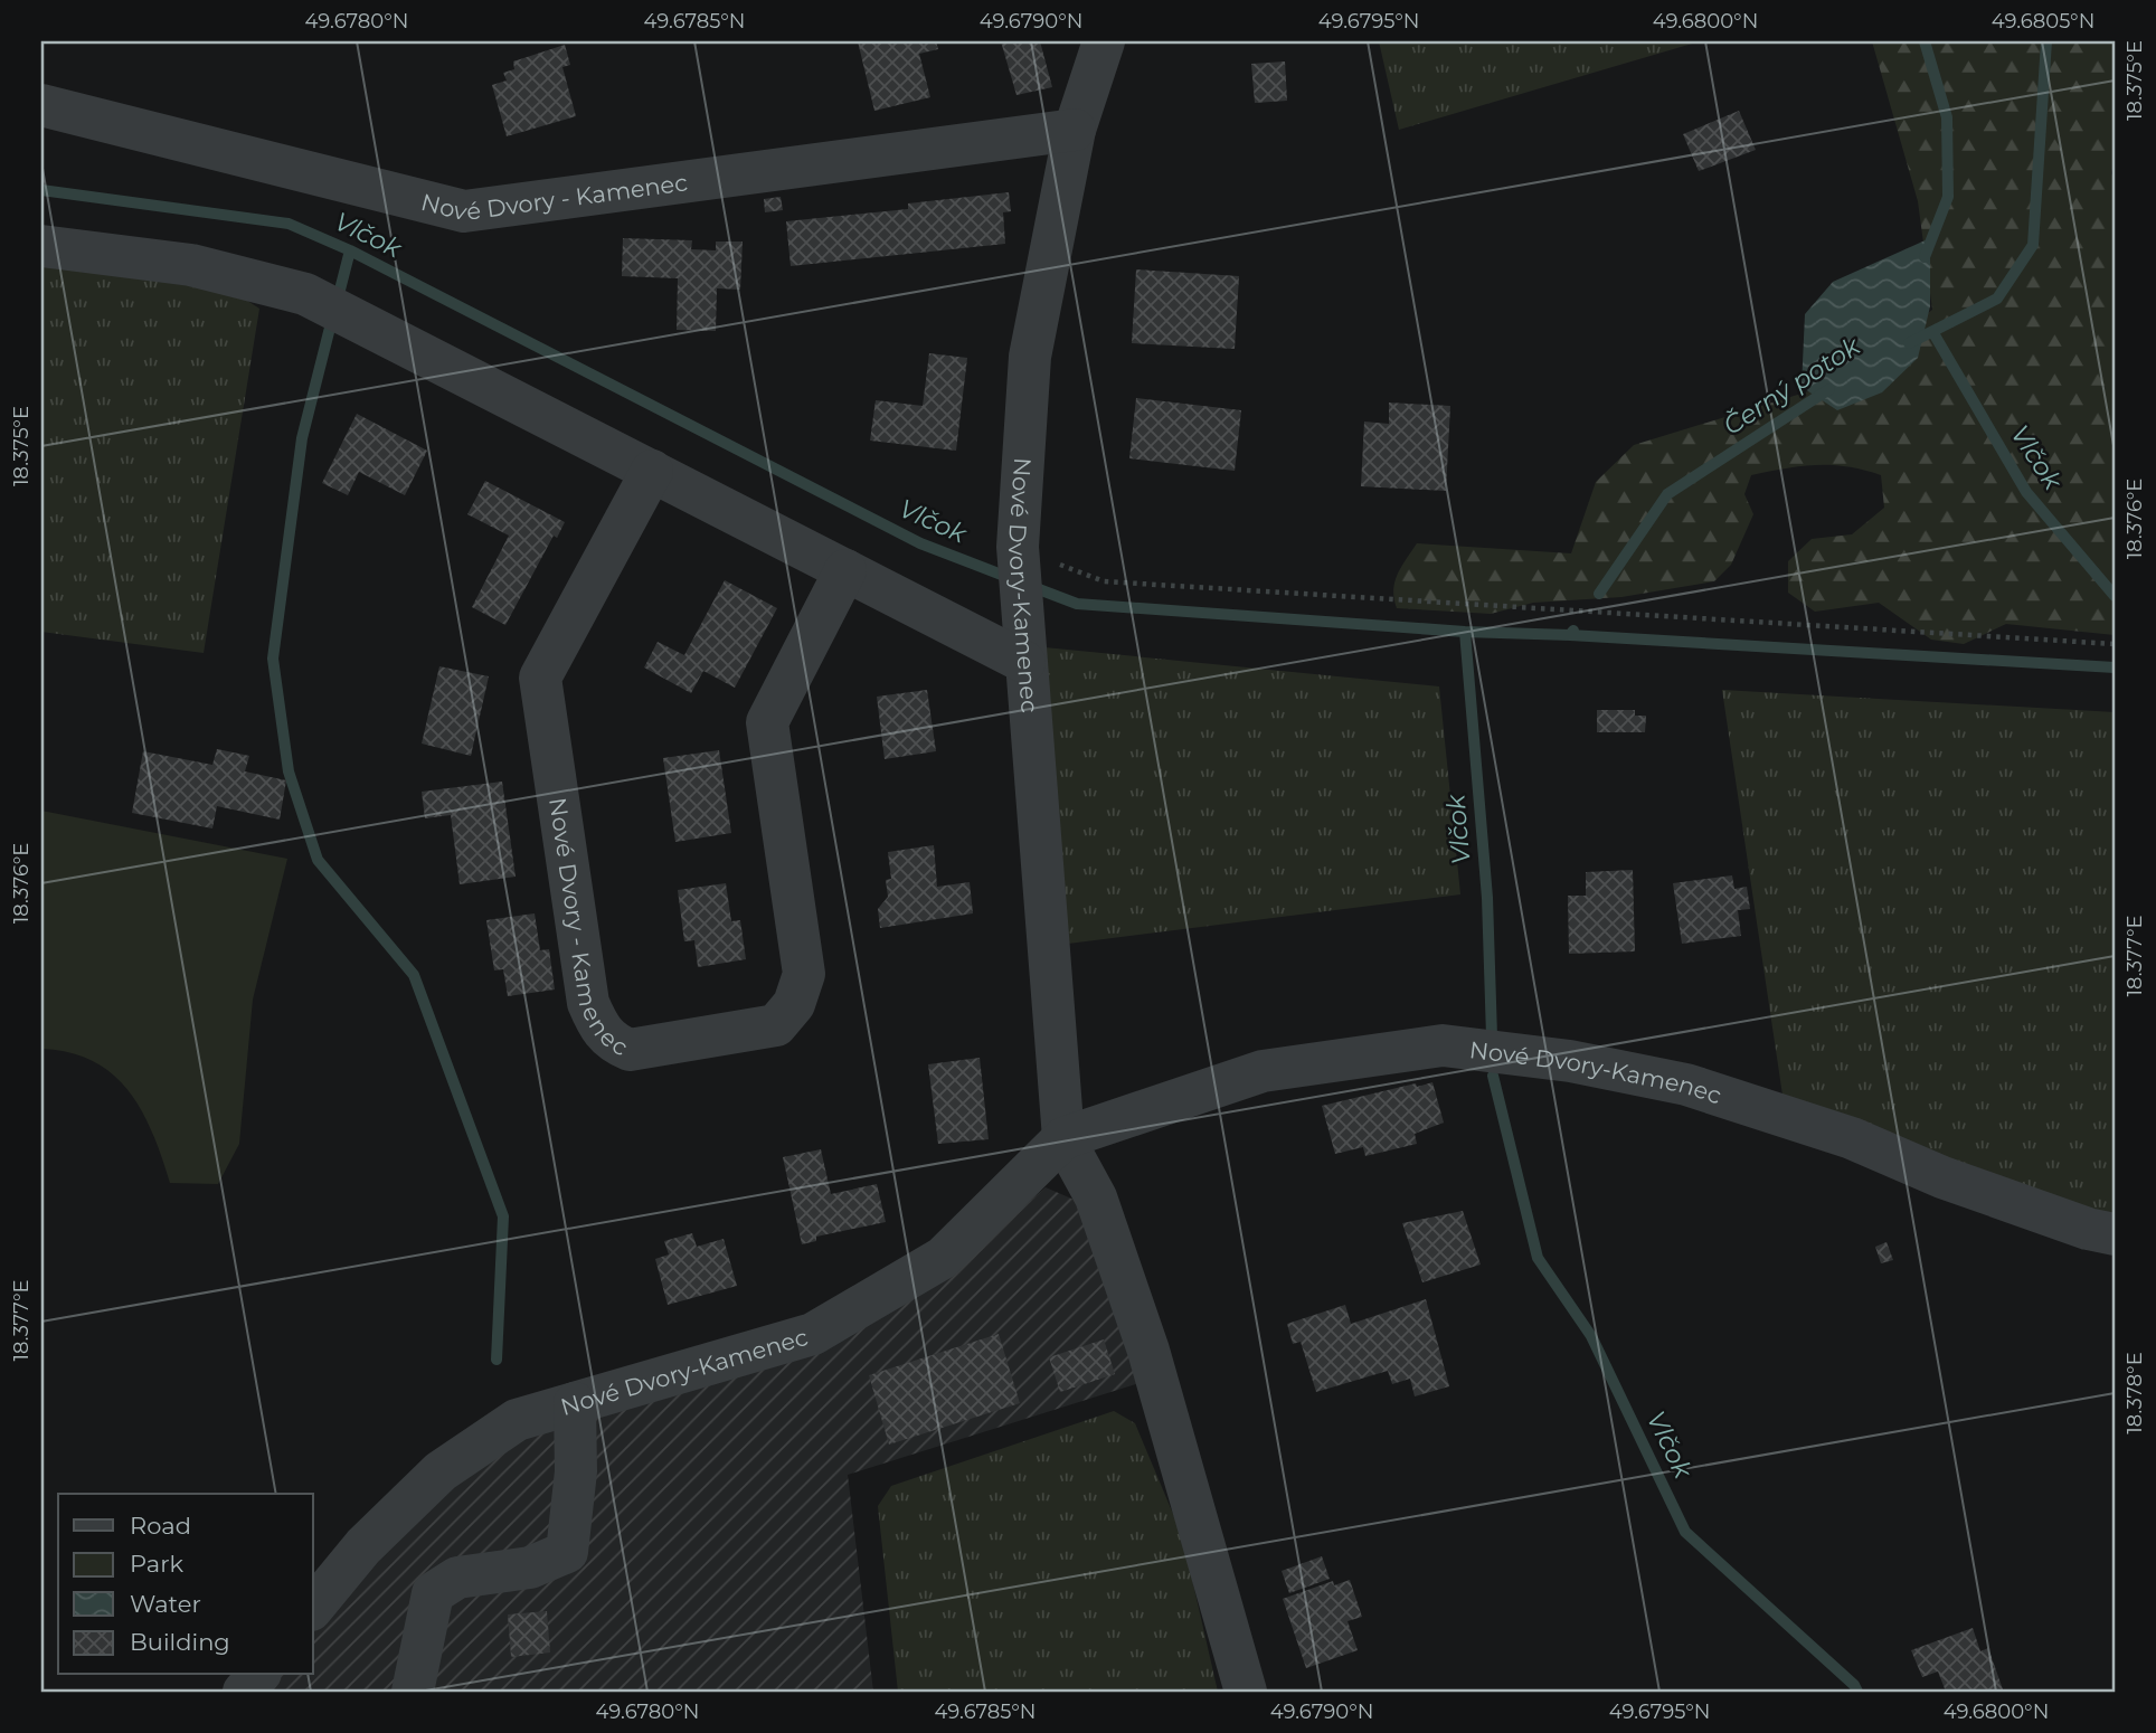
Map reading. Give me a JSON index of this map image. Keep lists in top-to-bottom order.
{
  "streets": {
    "street": ["Nové Dvory - Kamenec", "Nové Dvory-Kamenec"]
  },
  "crossings": [
    ["Nové Dvory - Kamenec", "Nové Dvory-Kamenec"]
  ],
  "water": ["Vlčok", "Černý potok"],
  "legend": [
    "Road",
    "Park",
    "Water",
    "Building"
  ],
  "coordinates": [
    "49.6780°N",
    "49.6785°N",
    "49.6790°N",
    "49.6795°N",
    "49.6800°N",
    "49.6805°N",
    "18.375°E",
    "18.376°E",
    "18.377°E",
    "18.378°E"
  ]
}
